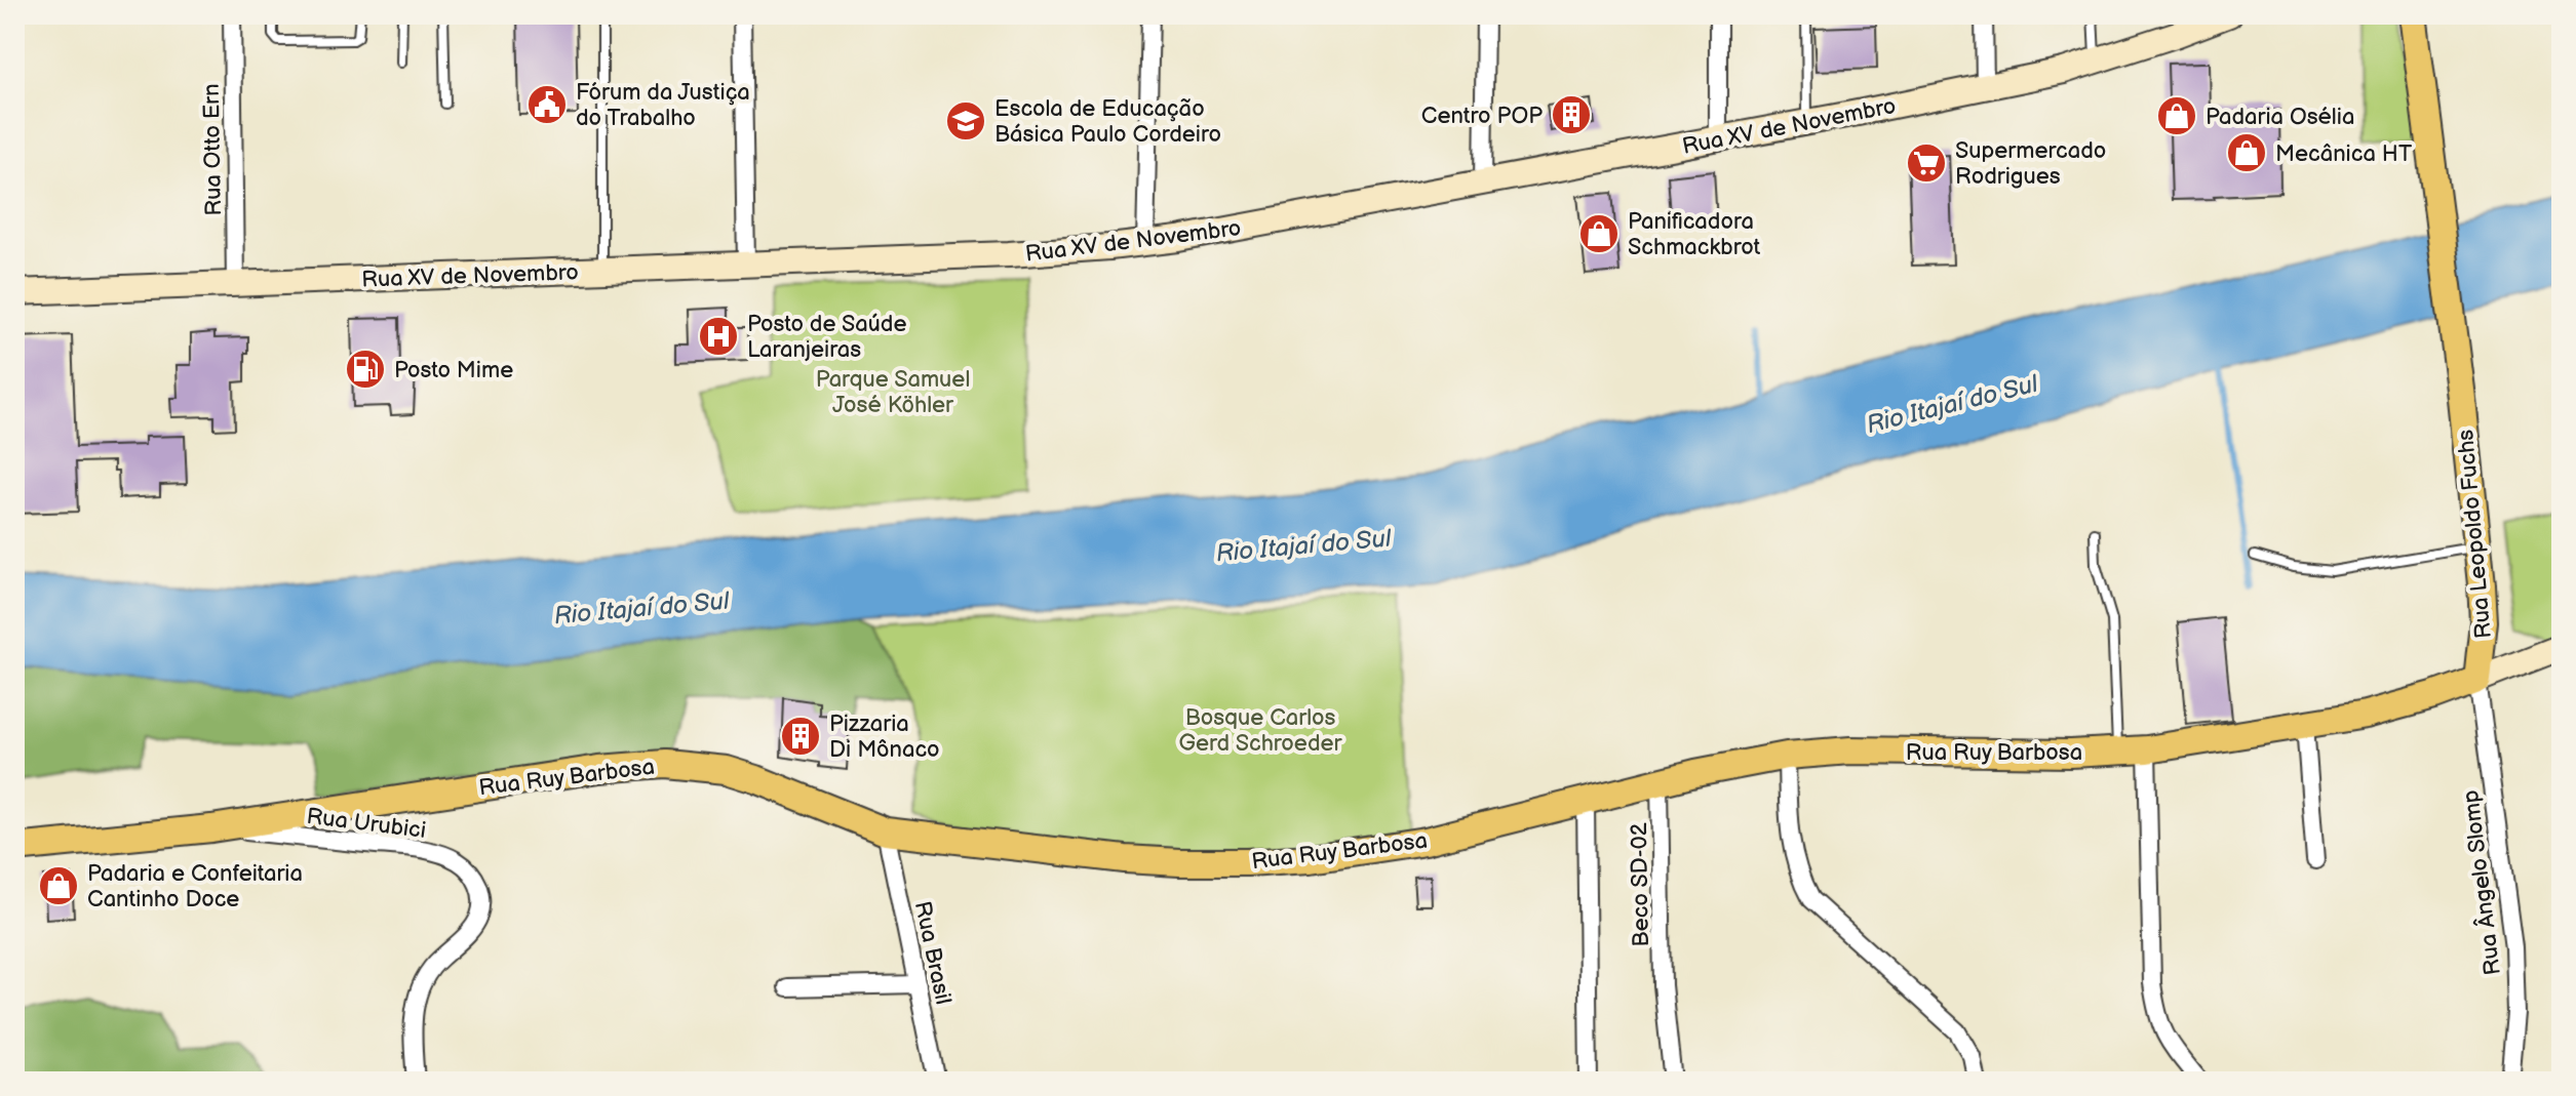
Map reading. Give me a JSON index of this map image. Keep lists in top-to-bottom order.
{
  "streets": {
    "main road": ["Rua XV de Novembro", "Rua Leopoldo Fuchs", "Rua Ruy Barbosa"],
    "street": [
      "Rua Otto Ern",
      "Rua Urubici",
      "Rua Ângelo Slomp",
      "Beco SD-02",
      "Rua Brasil"
    ]
  },
  "crossings": [
    ["Rua XV de Novembro", "Rua Otto Ern"],
    ["Rua Leopoldo Fuchs", "Rua Ruy Barbosa"],
    ["Rua Leopoldo Fuchs", "Rua Ângelo Slomp"],
    ["Rua Ruy Barbosa", "Rua Urubici"],
    ["Rua Ruy Barbosa", "Rua Ângelo Slomp"],
    ["Rua Ruy Barbosa", "Beco SD-02"],
    ["Rua Ruy Barbosa", "Rua Brasil"]
  ],
  "water": ["Rio Itajaí do Sul"],
  "parks": ["Parque Samuel José Köhler", "Bosque Carlos Gerd Schroeder"],
  "places": {
    "public building": ["Fórum da Justiça do Trabalho"],
    "building": ["Centro POP", "Pizzaria Di Mônaco"],
    "shop": [
      "Padaria Osélia",
      "Mecânica HT",
      "Panificadora Schmackbrot",
      "Padaria e Confeitaria Cantinho Doce"
    ],
    "school or university": ["Escola de Educação Básica Paulo Cordeiro"],
    "supermarket": ["Supermercado Rodrigues"],
    "hospital": ["Posto de Saúde Laranjeiras"],
    "fuel station": ["Posto Mime"]
  }
}
